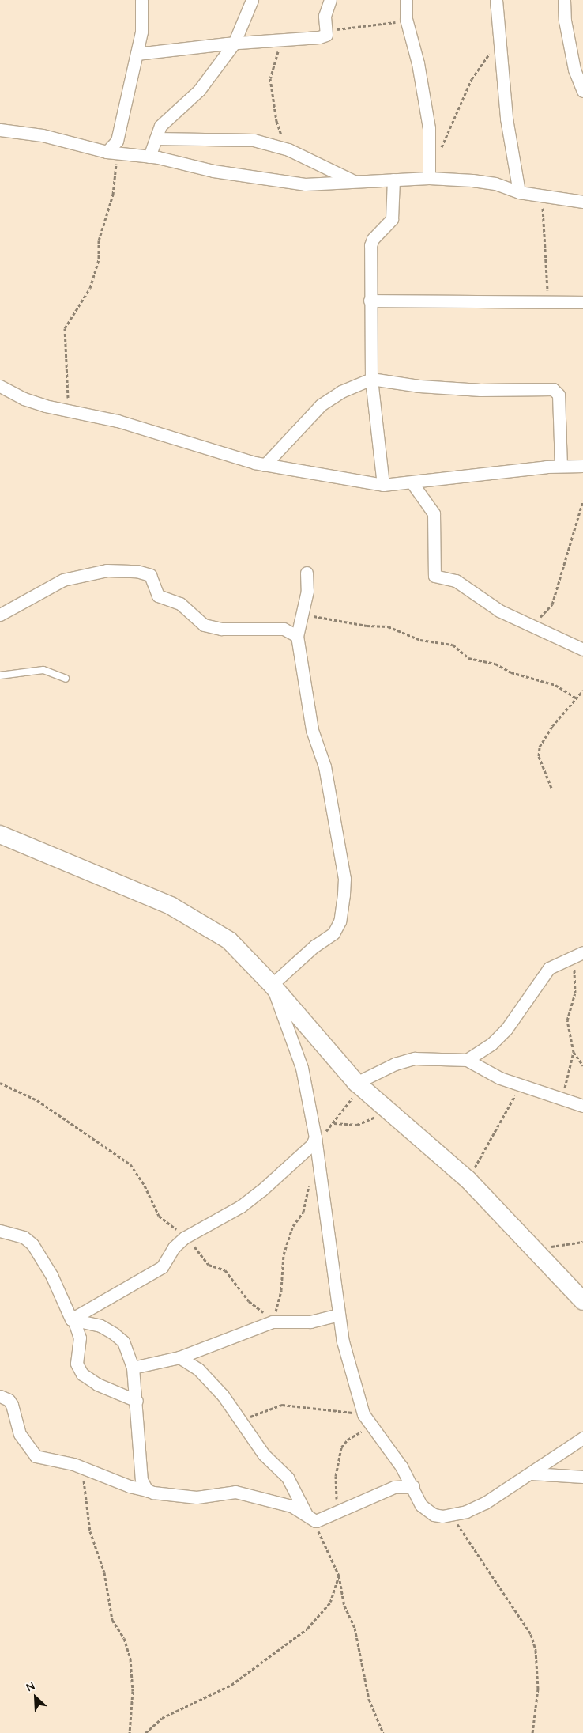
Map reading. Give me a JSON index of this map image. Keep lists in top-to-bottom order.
{
  "north": "top left"
}
